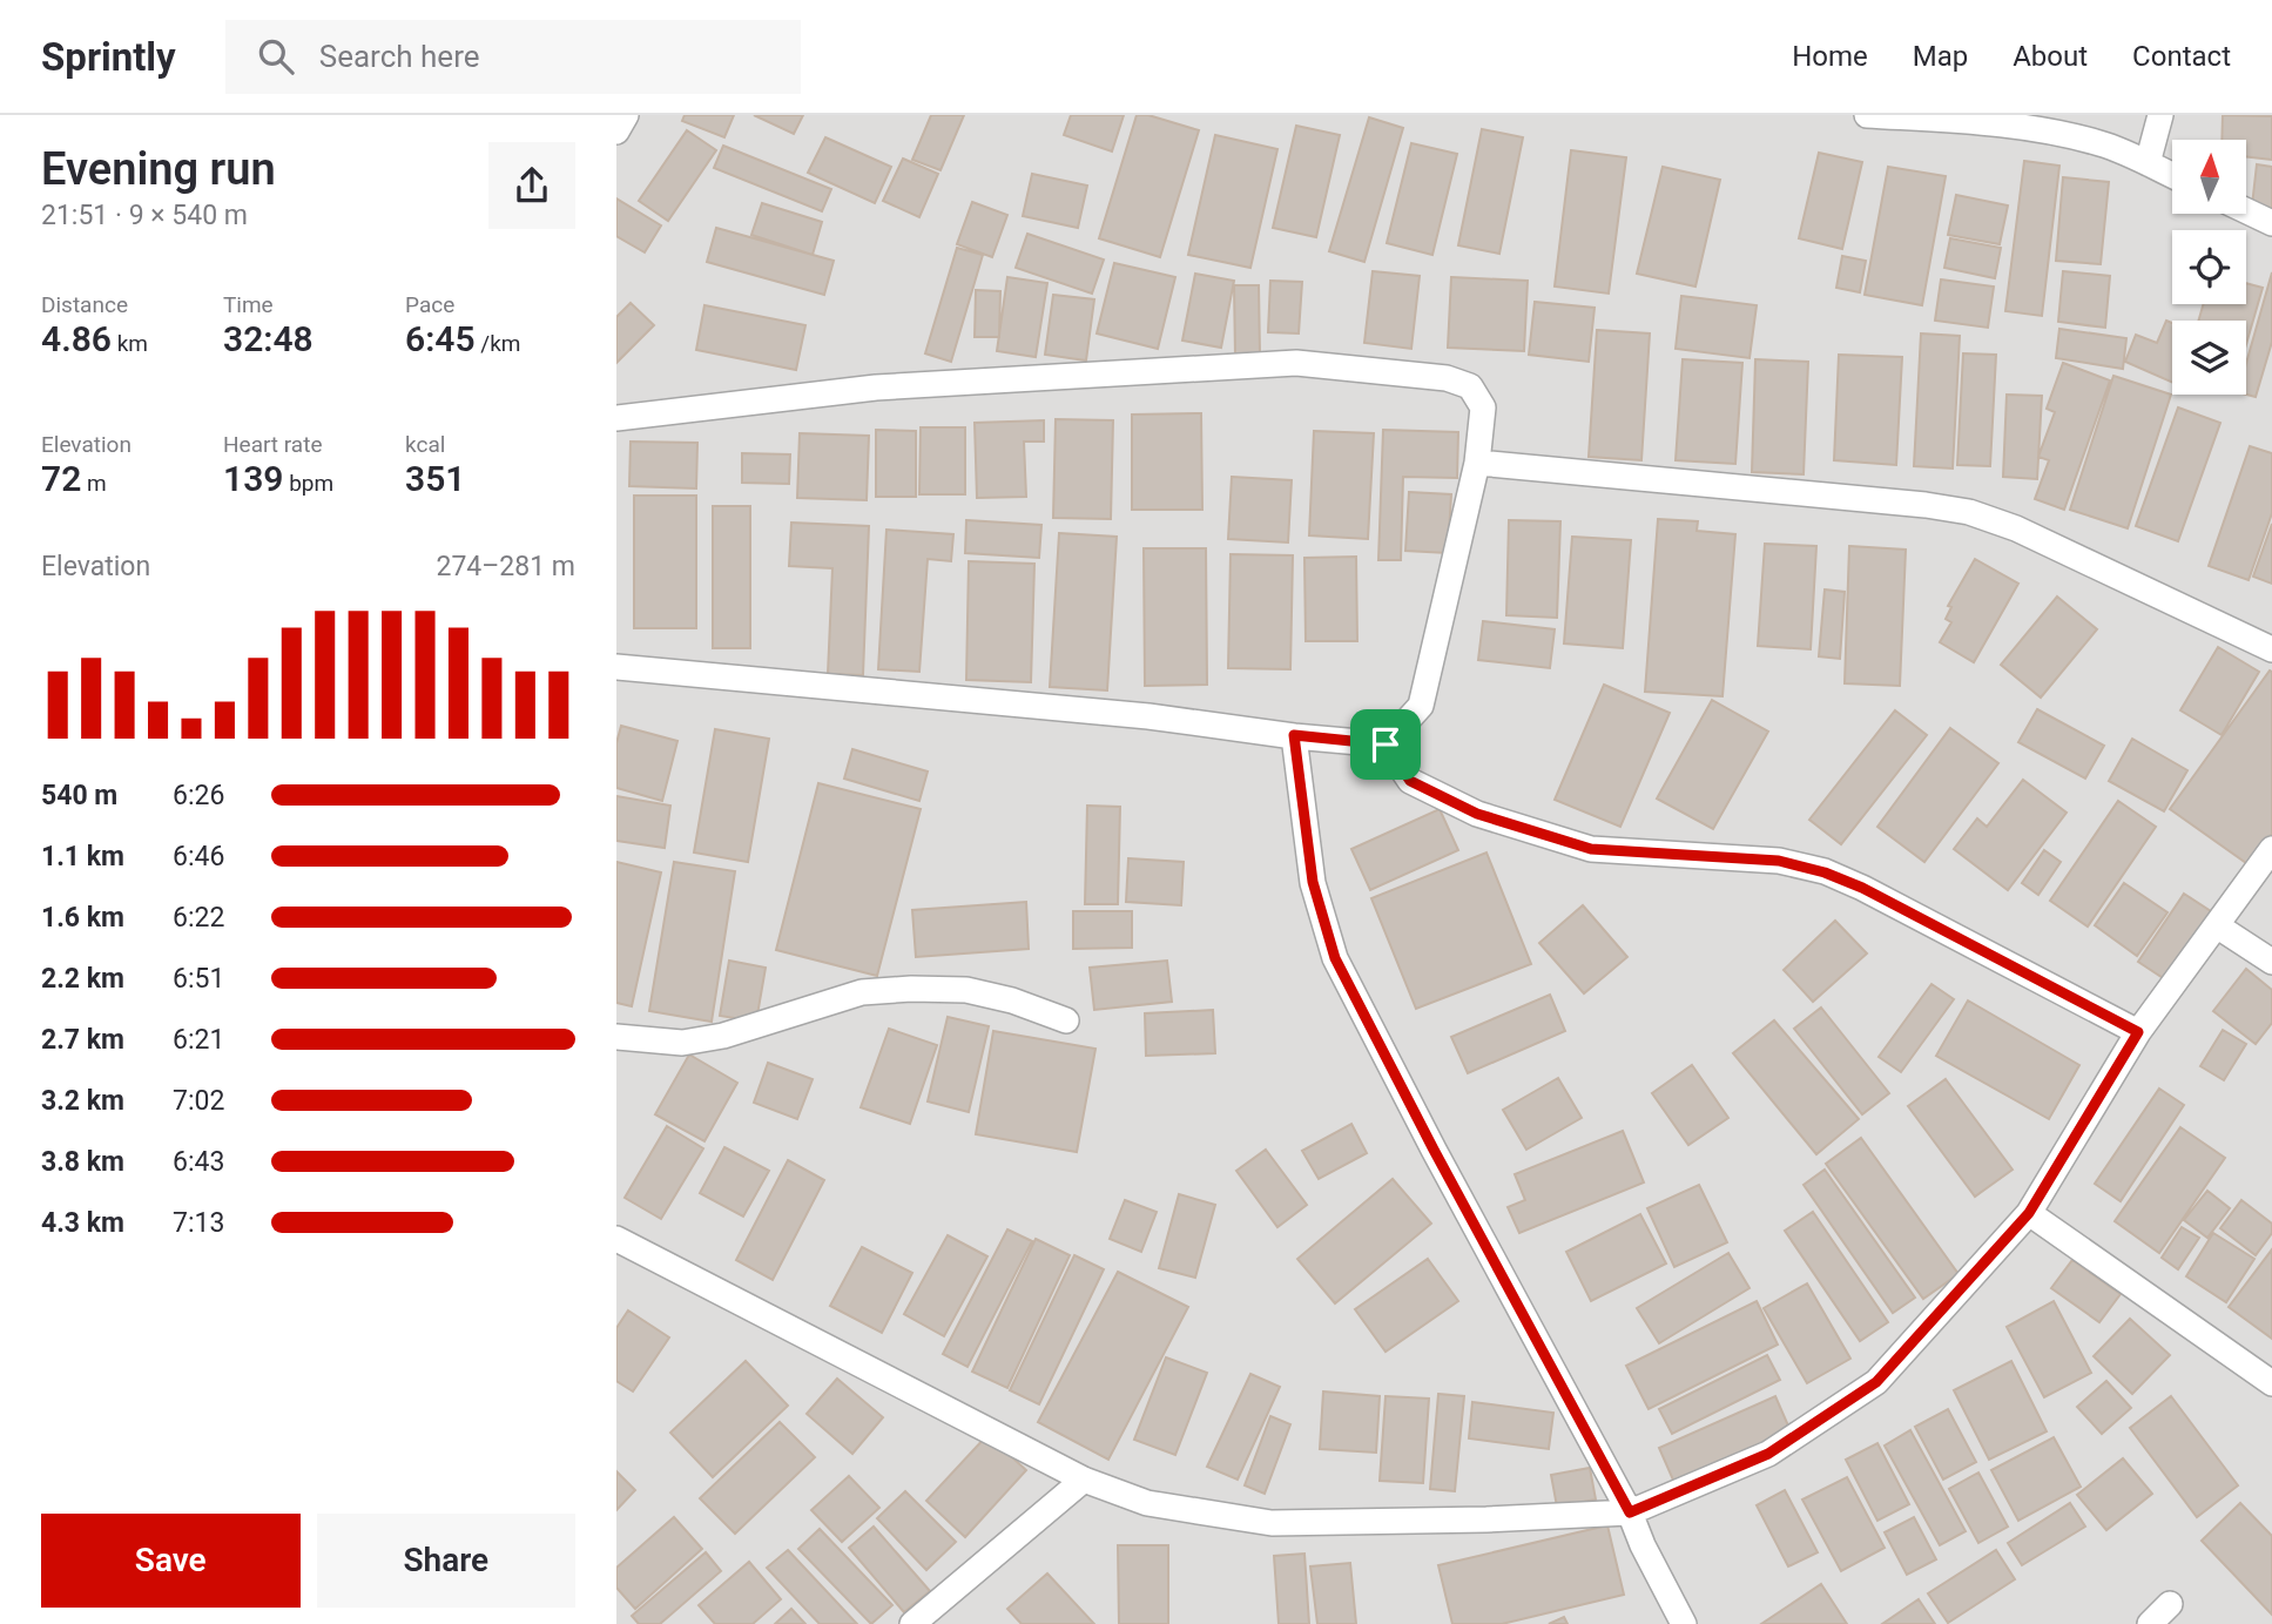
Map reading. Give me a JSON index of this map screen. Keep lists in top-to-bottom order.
{
  "north": "top",
  "page": {
    "header": "Sprintly",
    "search": "Search here",
    "nav": [
      "Home",
      "Map",
      "About",
      "Contact"
    ],
    "heading": ["Evening run", "21:51 · 9 × 540 m"],
    "stats": [
      ["Distance", "4.86 km"],
      ["Time", "32:48"],
      ["Pace", "6:45 /km"],
      ["Elevation", "72 m"],
      ["Heart rate", "139 bpm"],
      ["kcal", "351"]
    ],
    "chart": ["Elevation", "274–281 m"],
    "list": [
      {
        "name": "540 m",
        "note": "6:26"
      },
      {
        "name": "1.1 km",
        "note": "6:46"
      },
      {
        "name": "1.6 km",
        "note": "6:22"
      },
      {
        "name": "2.2 km",
        "note": "6:51"
      },
      {
        "name": "2.7 km",
        "note": "6:21"
      },
      {
        "name": "3.2 km",
        "note": "7:02"
      },
      {
        "name": "3.8 km",
        "note": "6:43"
      },
      {
        "name": "4.3 km",
        "note": "7:13"
      }
    ],
    "buttons": ["Save", "Share"]
  }
}
